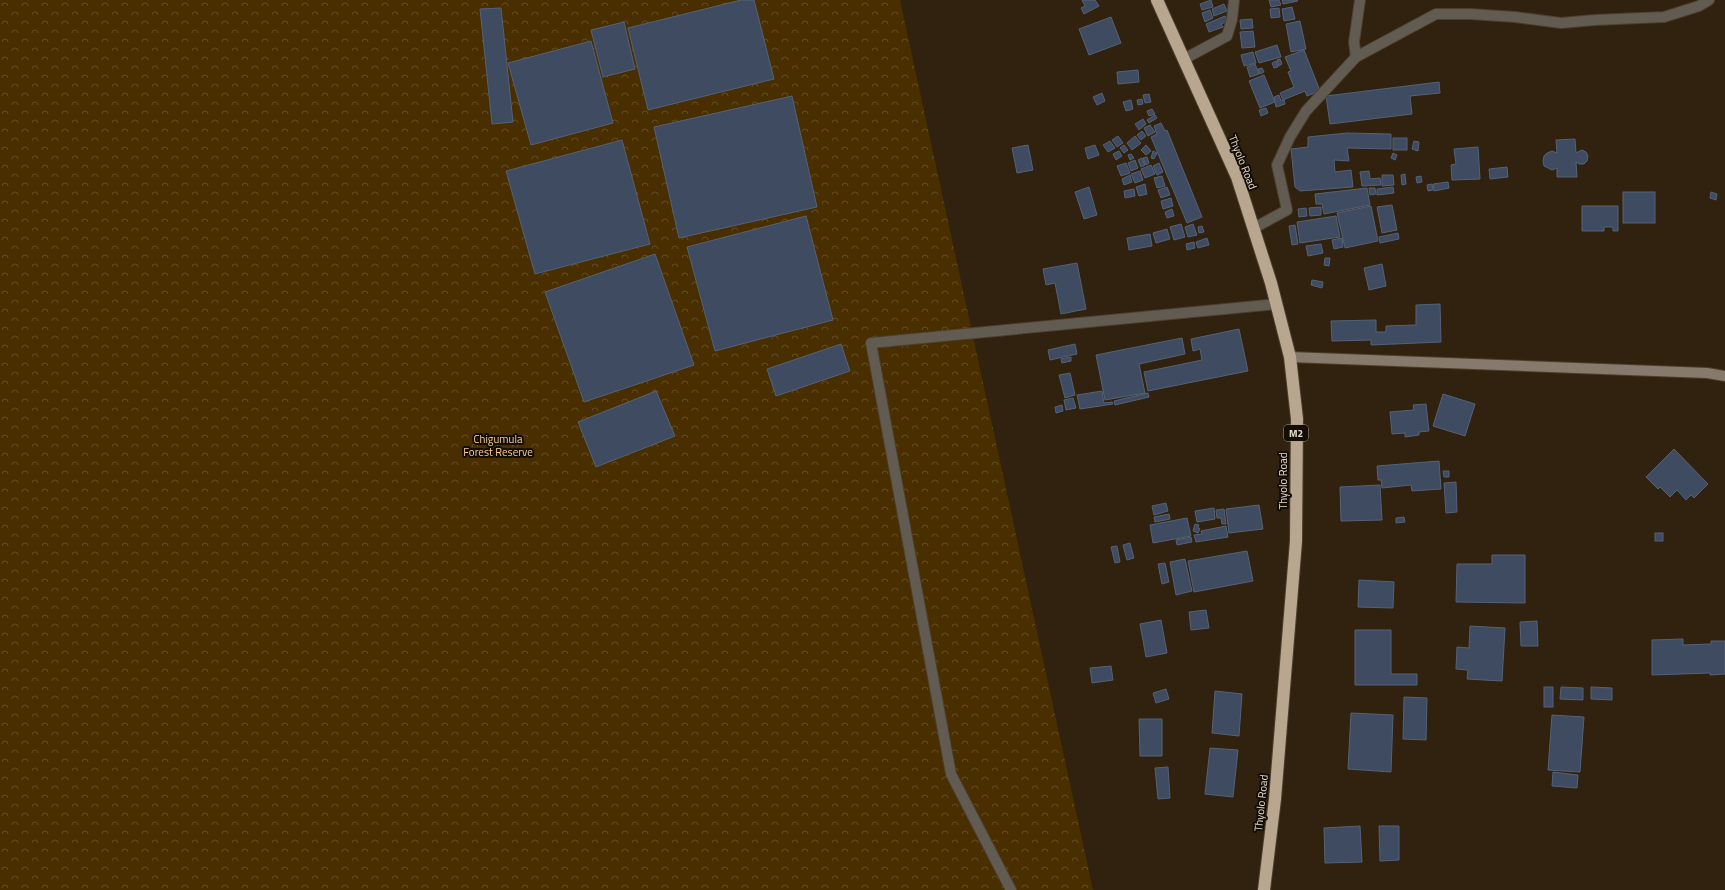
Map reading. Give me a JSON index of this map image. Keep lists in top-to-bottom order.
{
  "streets": {
    "highway": ["Thyolo Road", "M2"]
  },
  "parks": ["Chigumula Forest Reserve"]
}
